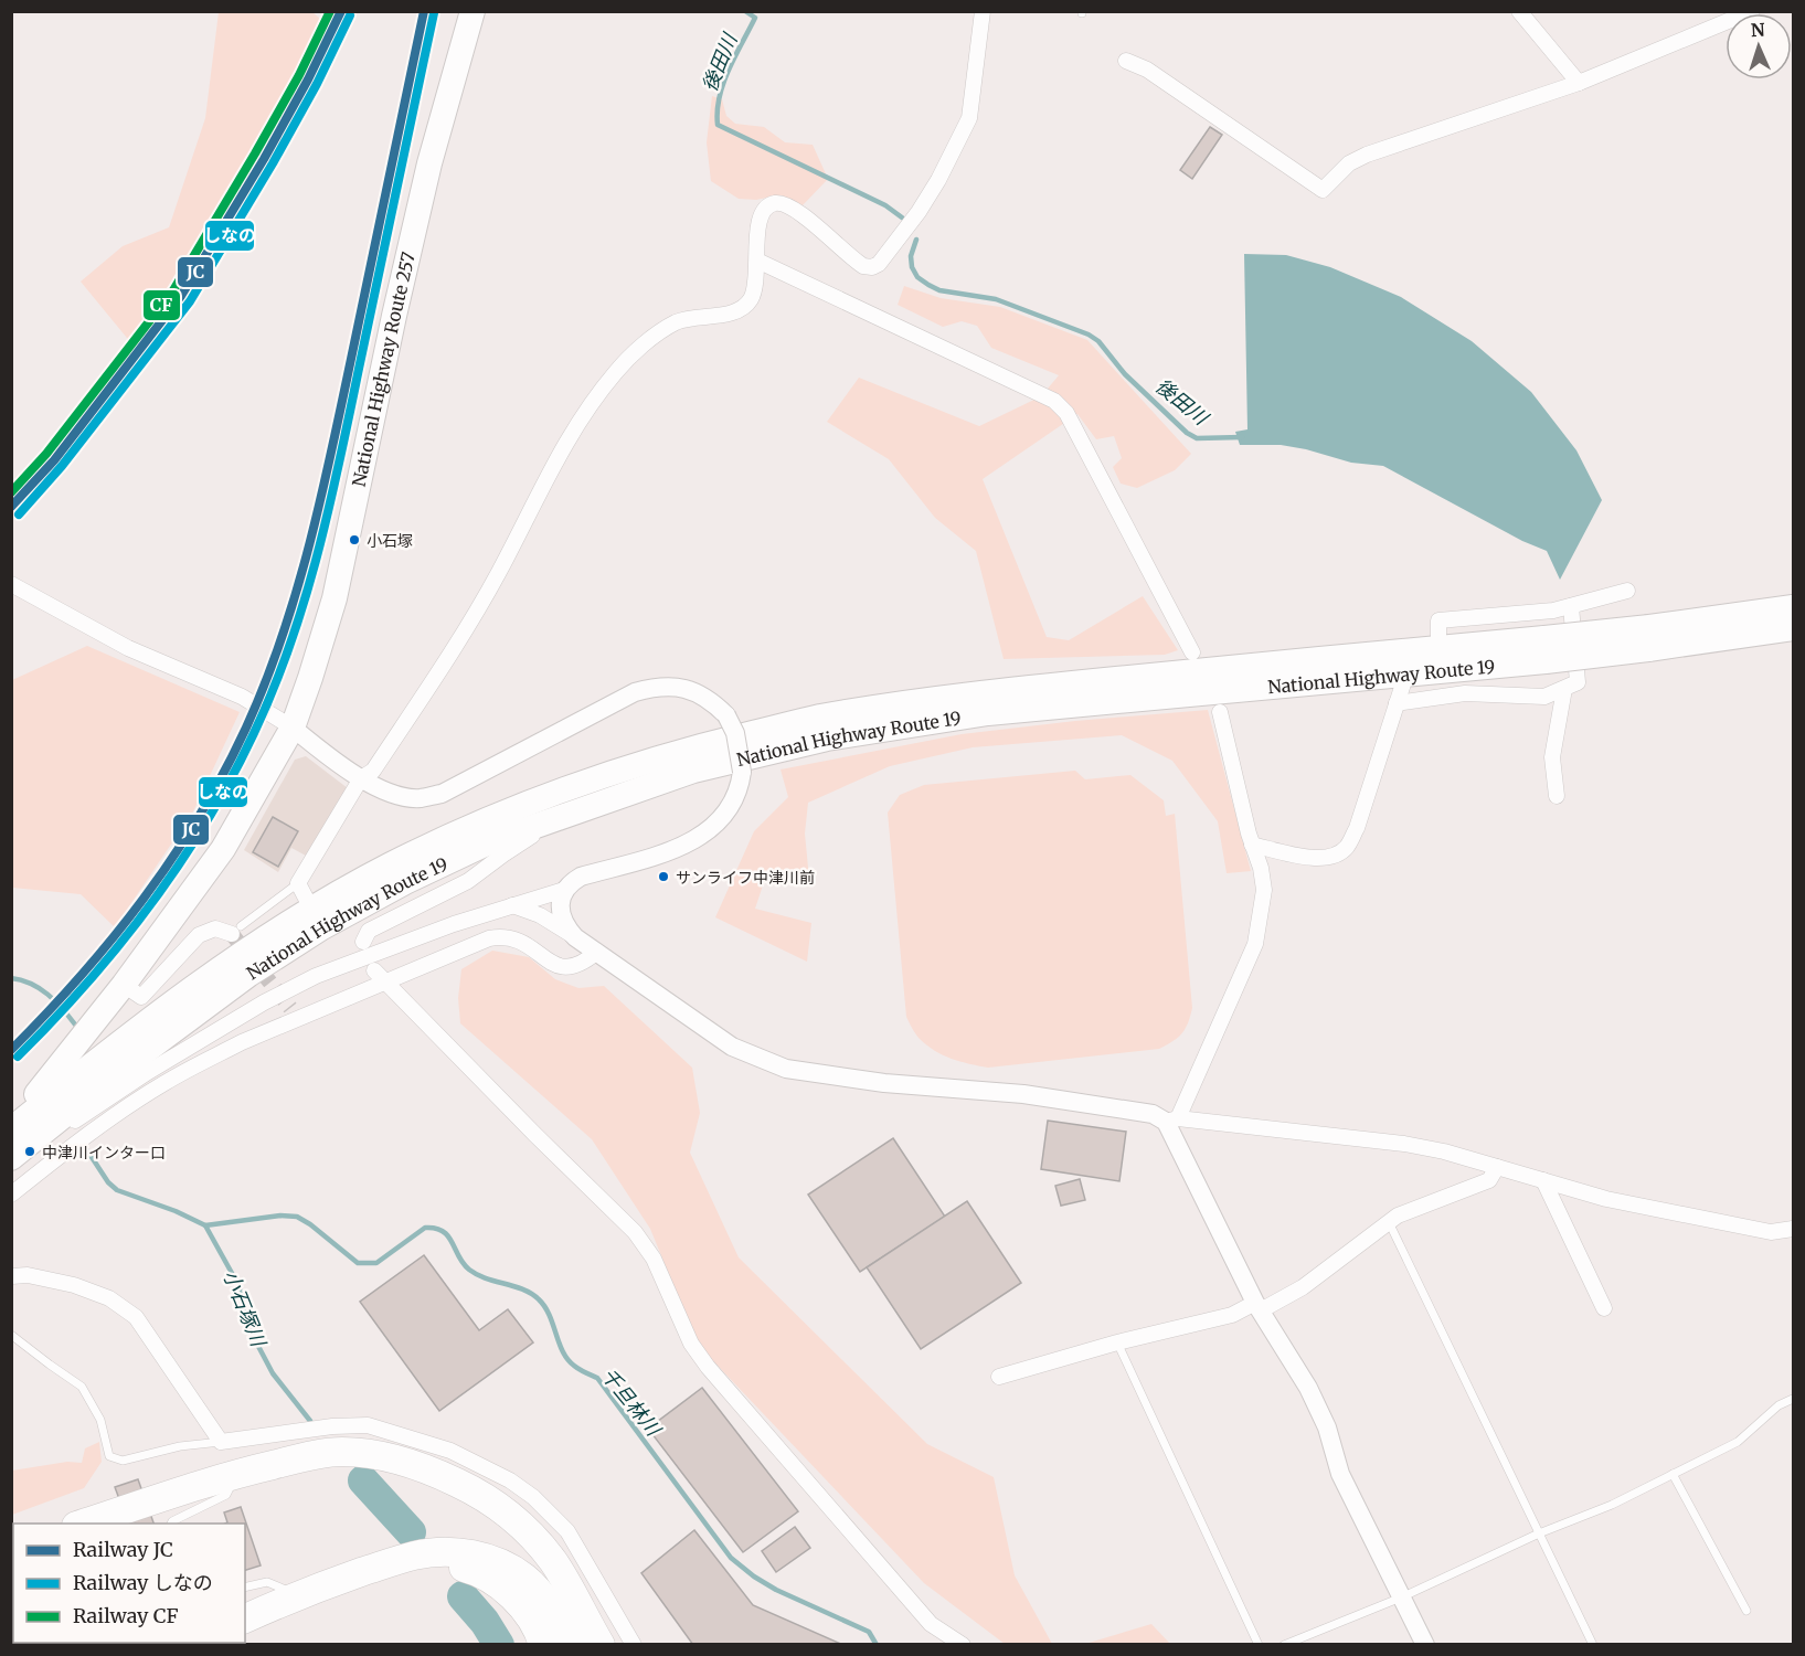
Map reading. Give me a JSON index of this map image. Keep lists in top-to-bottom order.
{
  "streets": {
    "highway": ["National Highway Route 257", "National Highway Route 19"]
  },
  "crossings": [
    ["National Highway Route 257", "National Highway Route 19"]
  ],
  "water": ["後田川", "小石塚川", "千旦林川"],
  "places": ["小石塚", "サンライフ中津川前", "中津川インター口"],
  "lines": ["rail line JC", "rail line CF", "rail line しなの"],
  "legend": ["Railway JC", "Railway しなの", "Railway CF"],
  "north": "top"
}
